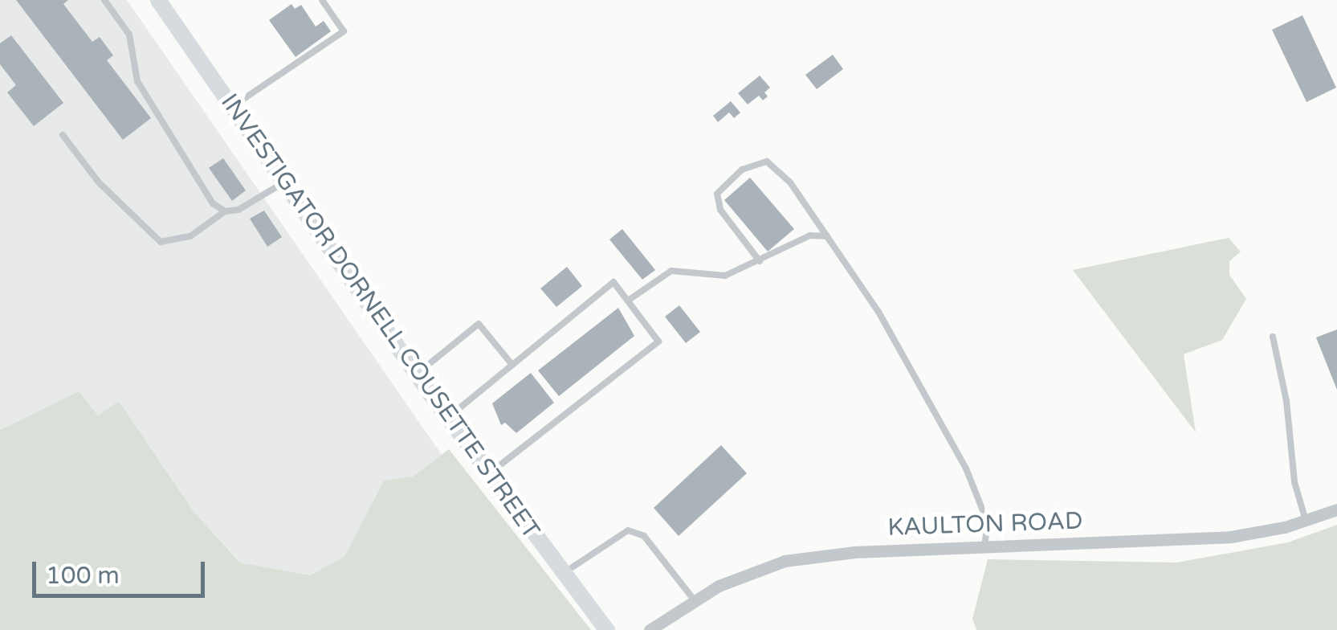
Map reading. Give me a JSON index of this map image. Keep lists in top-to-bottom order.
{
  "streets": {
    "main road": ["INVESTIGATOR DORNELL COUSETTE STREET"],
    "street": ["KAULTON ROAD"]
  },
  "scale_bar": "100 m"
}
